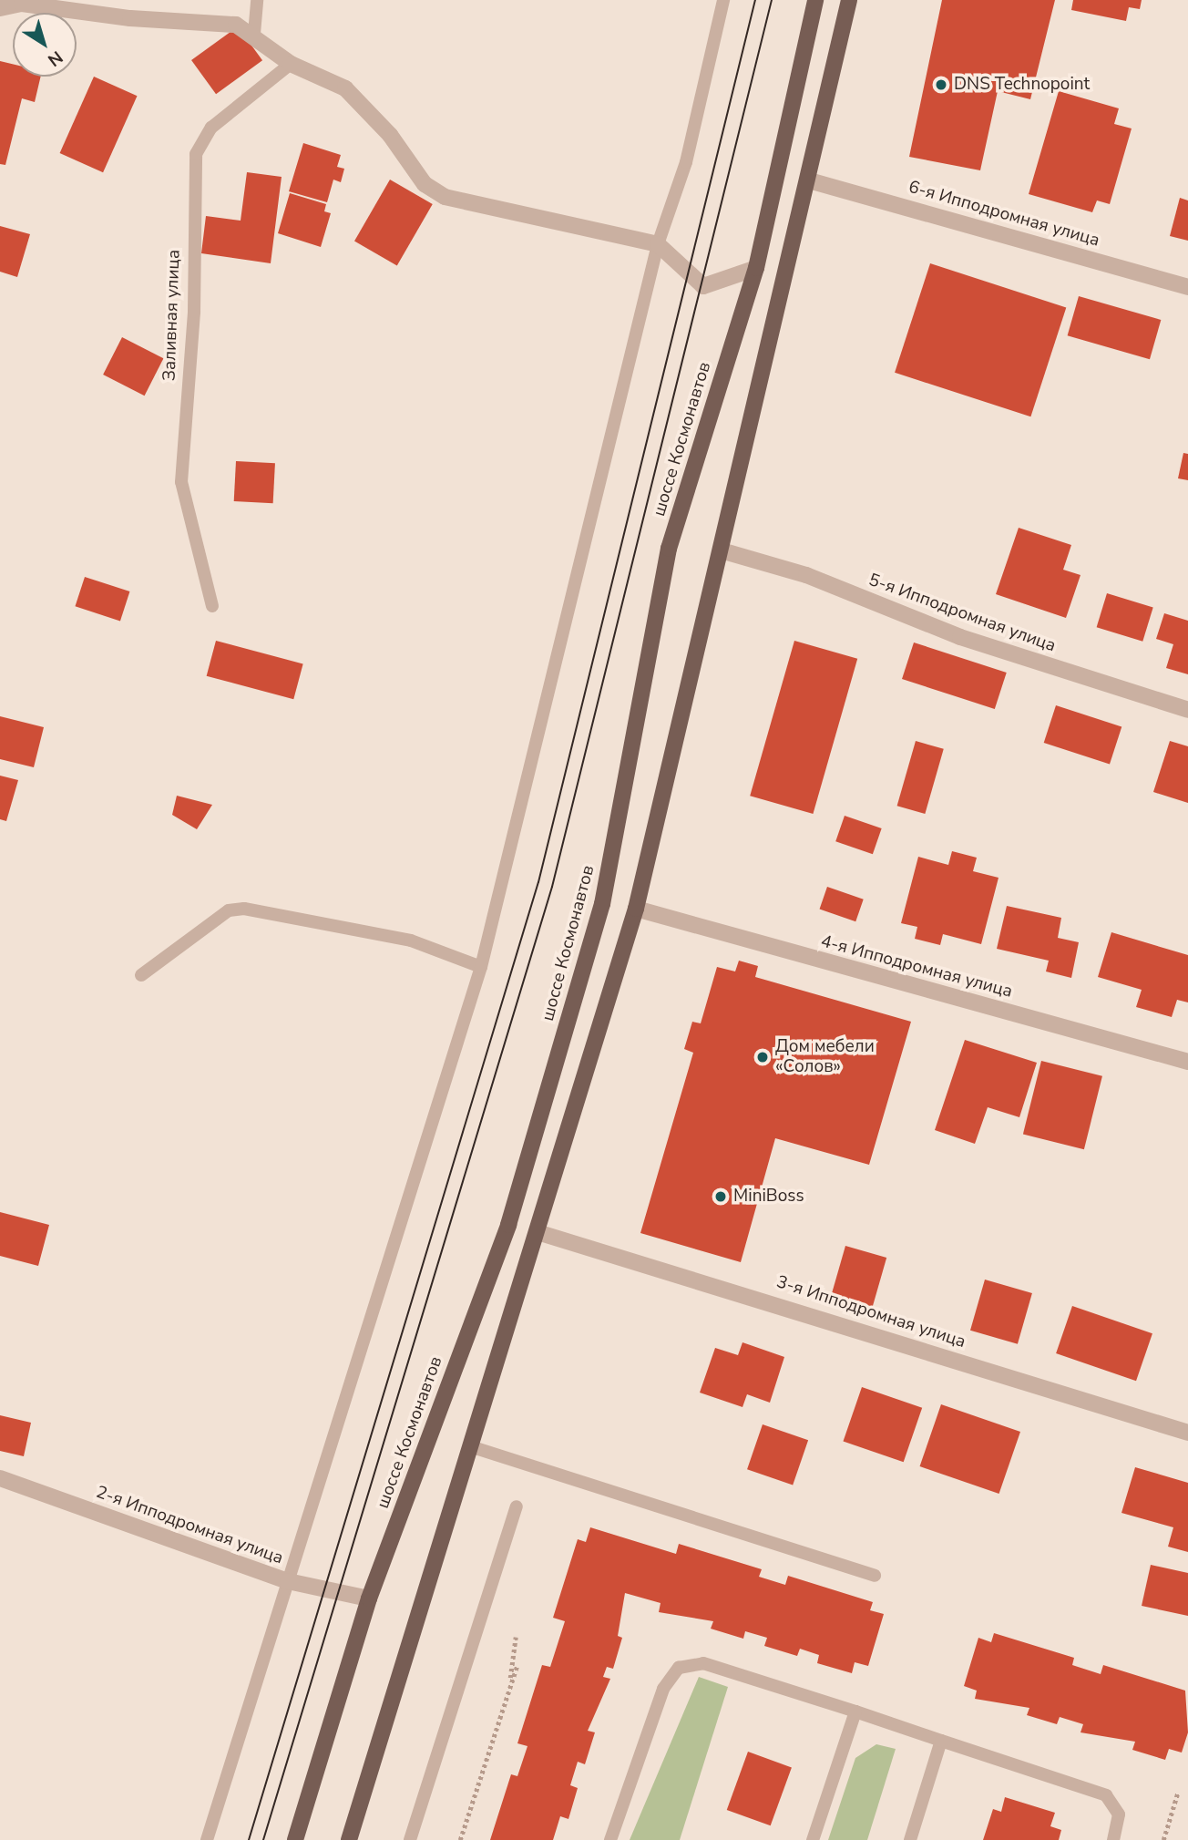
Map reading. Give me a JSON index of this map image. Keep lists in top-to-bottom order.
{
  "streets": {
    "main road": ["шоссе Космонавтов"],
    "street": [
      "6-я Ипподромная улица",
      "5-я Ипподромная улица",
      "4-я Ипподромная улица",
      "3-я Ипподромная улица",
      "2-я Ипподромная улица"
    ],
    "lane": ["Заливная улица"]
  },
  "crossings": [
    ["шоссе Космонавтов", "2-я Ипподромная улица"]
  ],
  "places": ["DNS Technopoint", "Дом мебели «Солов»", "MiniBoss"],
  "north": "bottom right"
}
